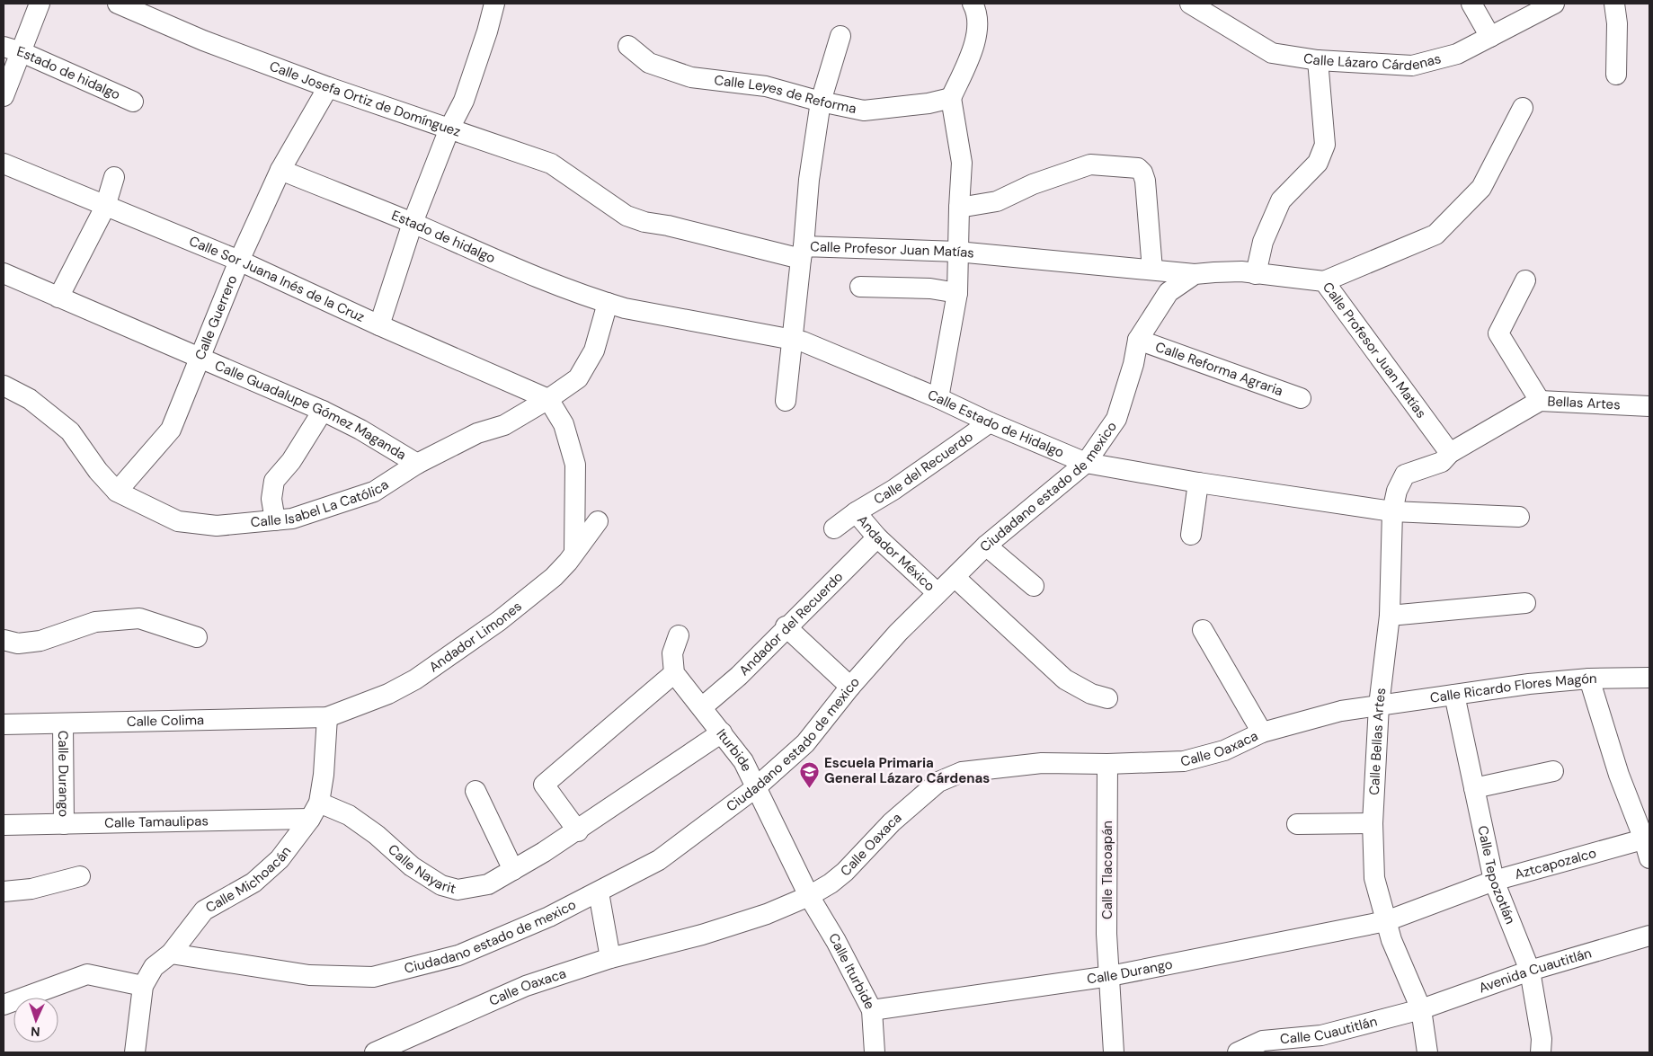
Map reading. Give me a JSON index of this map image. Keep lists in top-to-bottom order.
{
  "streets": {
    "street": [
      "Calle Lázaro Cárdenas",
      "Estado de hidalgo",
      "Calle Leyes de Reforma",
      "Calle Josefa Ortiz de Domínguez",
      "Calle Profesor Juan Matías",
      "Calle Sor Juana Inés de la Cruz",
      "Calle Guerrero",
      "Calle Reforma Agraria",
      "Bellas Artes",
      "Calle Guadalupe Gómez Maganda",
      "Calle Estado de Hidalgo",
      "Calle del Recuerdo",
      "Ciudadano estado de mexico",
      "Calle Isabel La Católica",
      "Andador México",
      "Andador del Recuerdo",
      "Andador Limones",
      "Calle Ricardo Flores Magón",
      "Calle Colima",
      "Calle Bellas Artes",
      "Calle Oaxaca",
      "Iturbide",
      "Calle Durango",
      "Calle Tamaulipas",
      "Aztcapozalco",
      "Calle Nayarit",
      "Calle Tlacoapán",
      "Calle Tepozotlán",
      "Calle Michoacán",
      "Avenida Cuautitlán",
      "Calle Iturbide",
      "Calle Cuautitlán"
    ]
  },
  "crossings": [
    ["Estado de hidalgo", "Calle Guerrero"],
    ["Estado de hidalgo", "Calle Estado de Hidalgo"],
    ["Estado de hidalgo", "Calle Isabel La Católica"],
    ["Calle Josefa Ortiz de Domínguez", "Calle Profesor Juan Matías"],
    ["Calle Josefa Ortiz de Domínguez", "Calle Guerrero"],
    ["Calle Profesor Juan Matías", "Bellas Artes"],
    ["Calle Profesor Juan Matías", "Ciudadano estado de mexico"],
    ["Calle Profesor Juan Matías", "Calle Bellas Artes"],
    ["Calle Sor Juana Inés de la Cruz", "Calle Guerrero"],
    ["Calle Sor Juana Inés de la Cruz", "Calle Isabel La Católica"],
    ["Calle Guerrero", "Calle Guadalupe Gómez Maganda"],
    ["Calle Guerrero", "Calle Isabel La Católica"],
    ["Calle Reforma Agraria", "Ciudadano estado de mexico"],
    ["Bellas Artes", "Calle Bellas Artes"],
    ["Calle Guadalupe Gómez Maganda", "Calle Isabel La Católica"],
    ["Calle Estado de Hidalgo", "Calle del Recuerdo"],
    ["Calle Estado de Hidalgo", "Ciudadano estado de mexico"],
    ["Calle Estado de Hidalgo", "Calle Isabel La Católica"],
    ["Calle Estado de Hidalgo", "Calle Bellas Artes"],
    ["Calle del Recuerdo", "Andador México"],
    ["Ciudadano estado de mexico", "Andador México"],
    ["Ciudadano estado de mexico", "Iturbide"],
    ["Ciudadano estado de mexico", "Calle Michoacán"],
    ["Andador México", "Andador del Recuerdo"],
    ["Andador del Recuerdo", "Iturbide"],
    ["Andador Limones", "Calle Colima"],
    ["Andador Limones", "Calle Michoacán"],
    ["Calle Ricardo Flores Magón", "Calle Bellas Artes"],
    ["Calle Ricardo Flores Magón", "Calle Oaxaca"],
    ["Calle Ricardo Flores Magón", "Calle Tepozotlán"],
    ["Calle Colima", "Calle Durango"],
    ["Calle Colima", "Calle Michoacán"],
    ["Calle Bellas Artes", "Calle Oaxaca"],
    ["Calle Bellas Artes", "Calle Durango"],
    ["Calle Bellas Artes", "Aztcapozalco"],
    ["Calle Bellas Artes", "Avenida Cuautitlán"],
    ["Calle Bellas Artes", "Calle Cuautitlán"],
    ["Calle Oaxaca", "Iturbide"],
    ["Calle Oaxaca", "Calle Tlacoapán"],
    ["Calle Oaxaca", "Calle Iturbide"],
    ["Iturbide", "Calle Nayarit"],
    ["Iturbide", "Calle Iturbide"],
    ["Calle Durango", "Calle Tamaulipas"],
    ["Calle Durango", "Aztcapozalco"],
    ["Calle Durango", "Calle Tlacoapán"],
    ["Calle Durango", "Calle Iturbide"],
    ["Calle Tamaulipas", "Calle Nayarit"],
    ["Calle Tamaulipas", "Calle Michoacán"],
    ["Aztcapozalco", "Calle Tepozotlán"],
    ["Calle Nayarit", "Calle Michoacán"],
    ["Calle Tepozotlán", "Avenida Cuautitlán"],
    ["Avenida Cuautitlán", "Calle Cuautitlán"]
  ],
  "places": {
    "school or university": ["Escuela Primaria General Lázaro Cárdenas"]
  },
  "north": "bottom"
}
